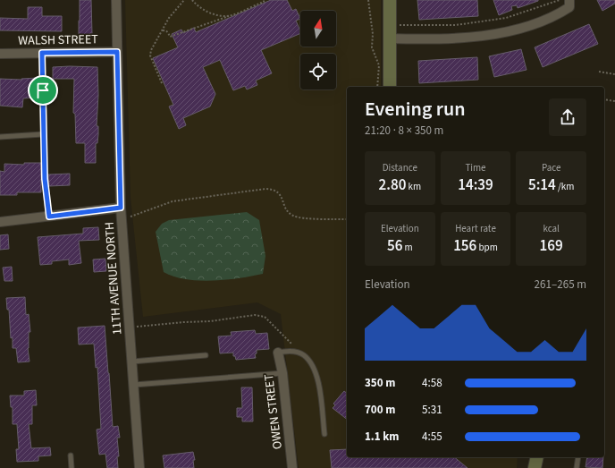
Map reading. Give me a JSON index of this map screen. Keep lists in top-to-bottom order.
{
  "streets": {
    "street": ["WALSH STREET", "11TH AVENUE NORTH", "OWEN STREET"]
  },
  "crossings": [
    ["WALSH STREET", "11TH AVENUE NORTH"]
  ],
  "north": "top",
  "page": {
    "heading": ["Evening run", "21:20 · 8 × 350 m"],
    "stats": [
      ["Distance", "2.80 km"],
      ["Time", "14:39"],
      ["Pace", "5:14 /km"],
      ["Elevation", "56 m"],
      ["Heart rate", "156 bpm"],
      ["kcal", "169"]
    ],
    "chart": ["Elevation", "261–265 m"],
    "list": [
      {
        "name": "350 m",
        "note": "4:58"
      },
      {
        "name": "700 m",
        "note": "5:31"
      },
      {
        "name": "1.1 km",
        "note": "4:55"
      }
    ]
  }
}
